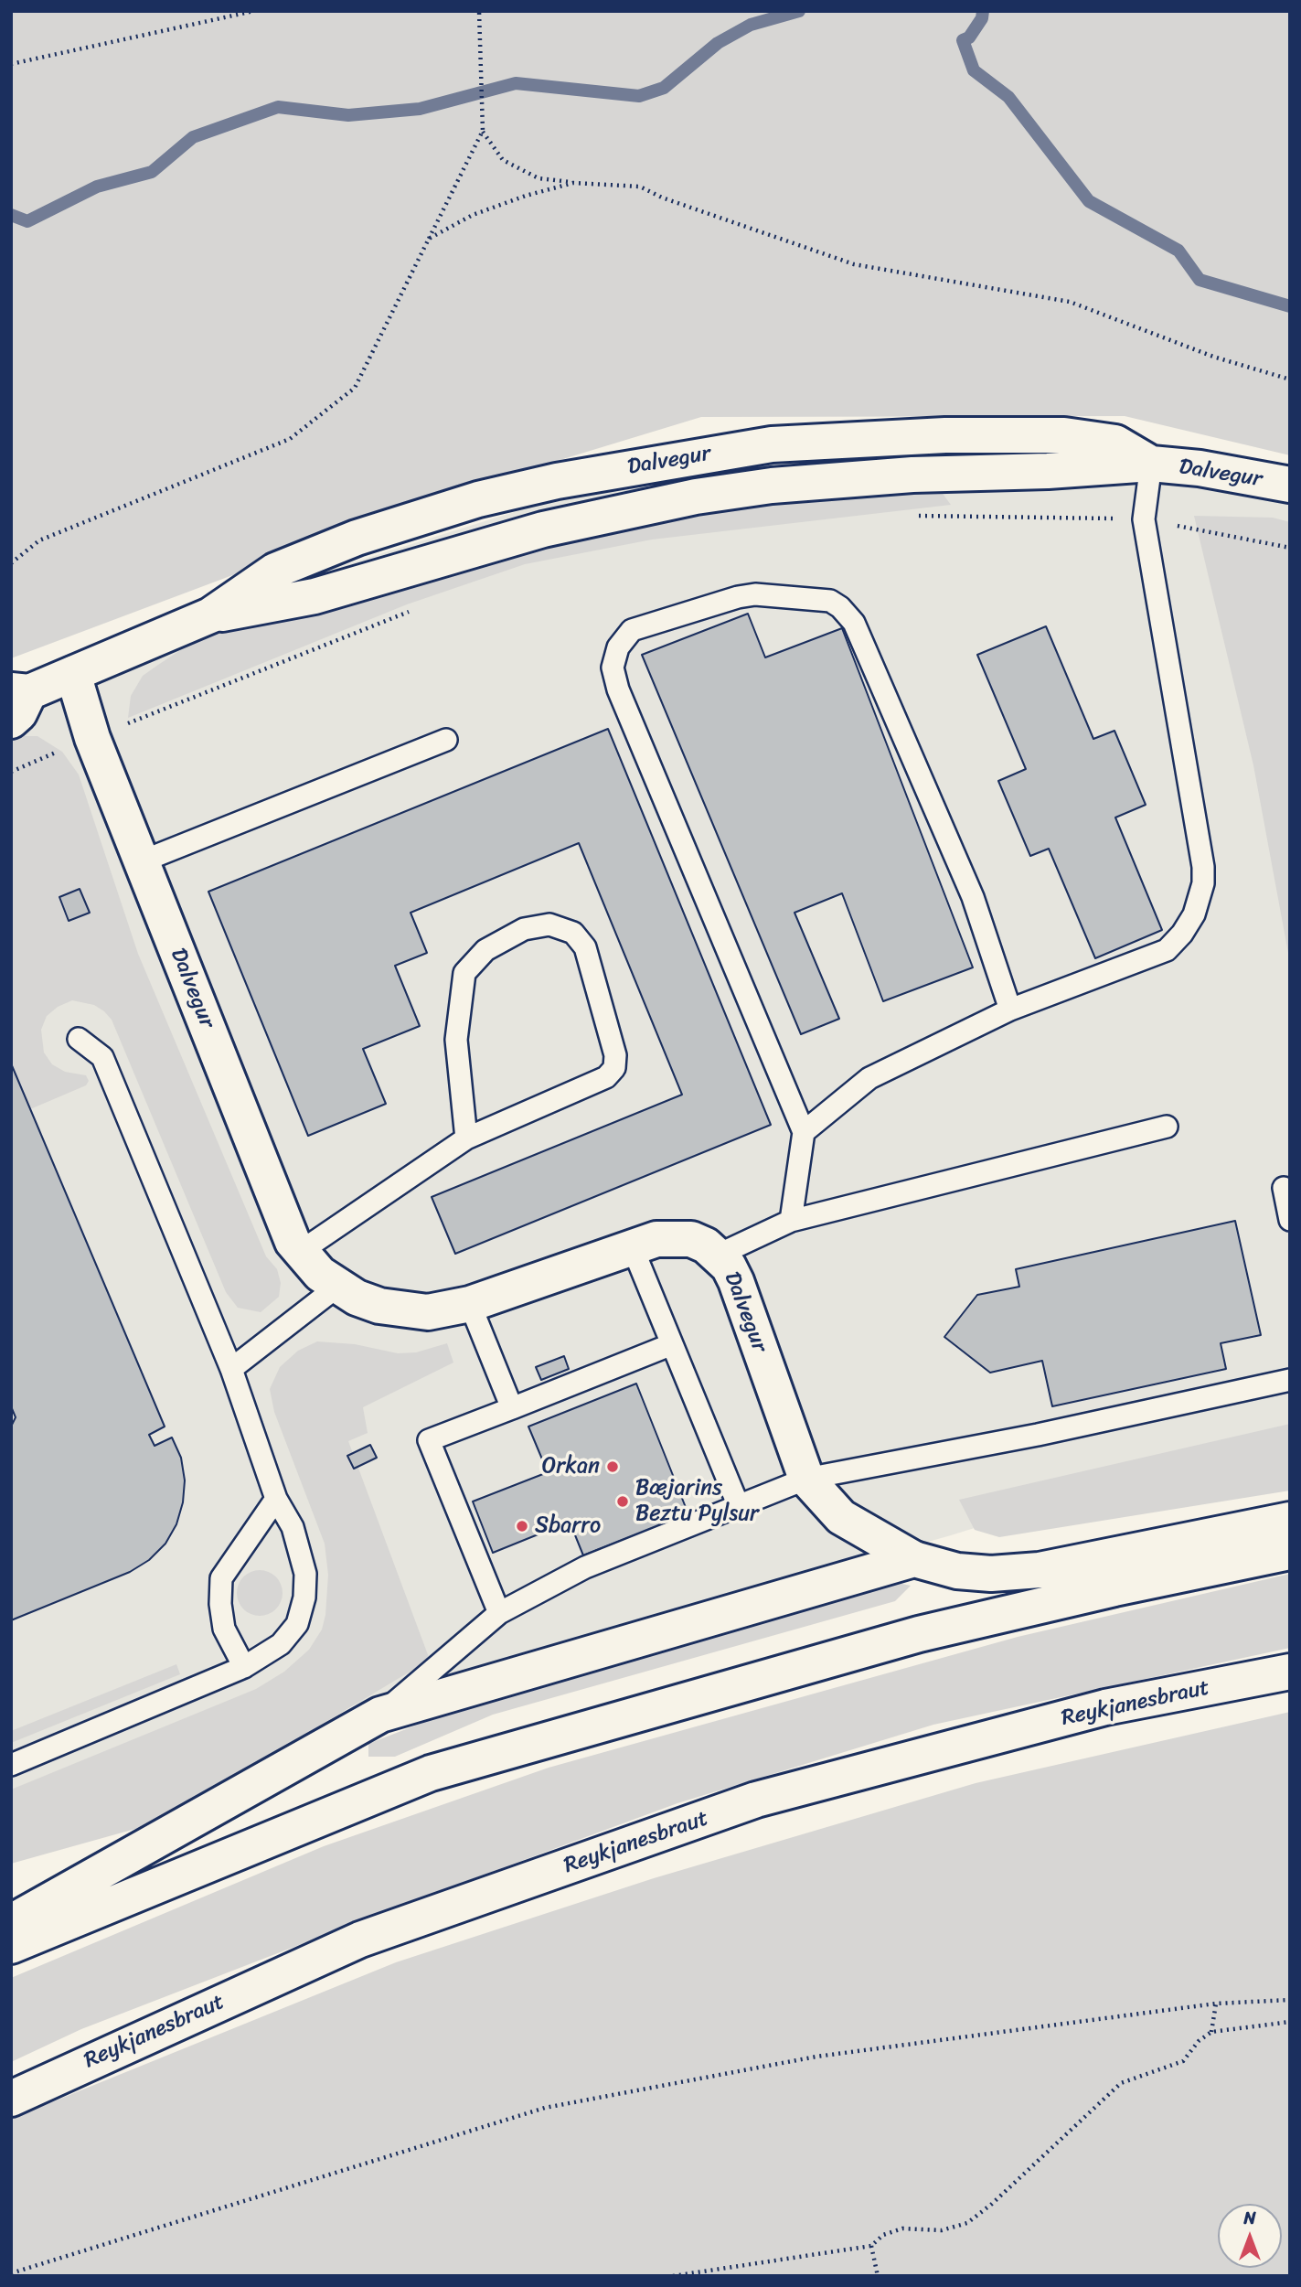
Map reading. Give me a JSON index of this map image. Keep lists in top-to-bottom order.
{
  "streets": {
    "main road": ["Dalvegur", "Reykjanesbraut"]
  },
  "places": ["Orkan", "Bæjarins Beztu Pylsur", "Sbarro"],
  "north": "top"
}
